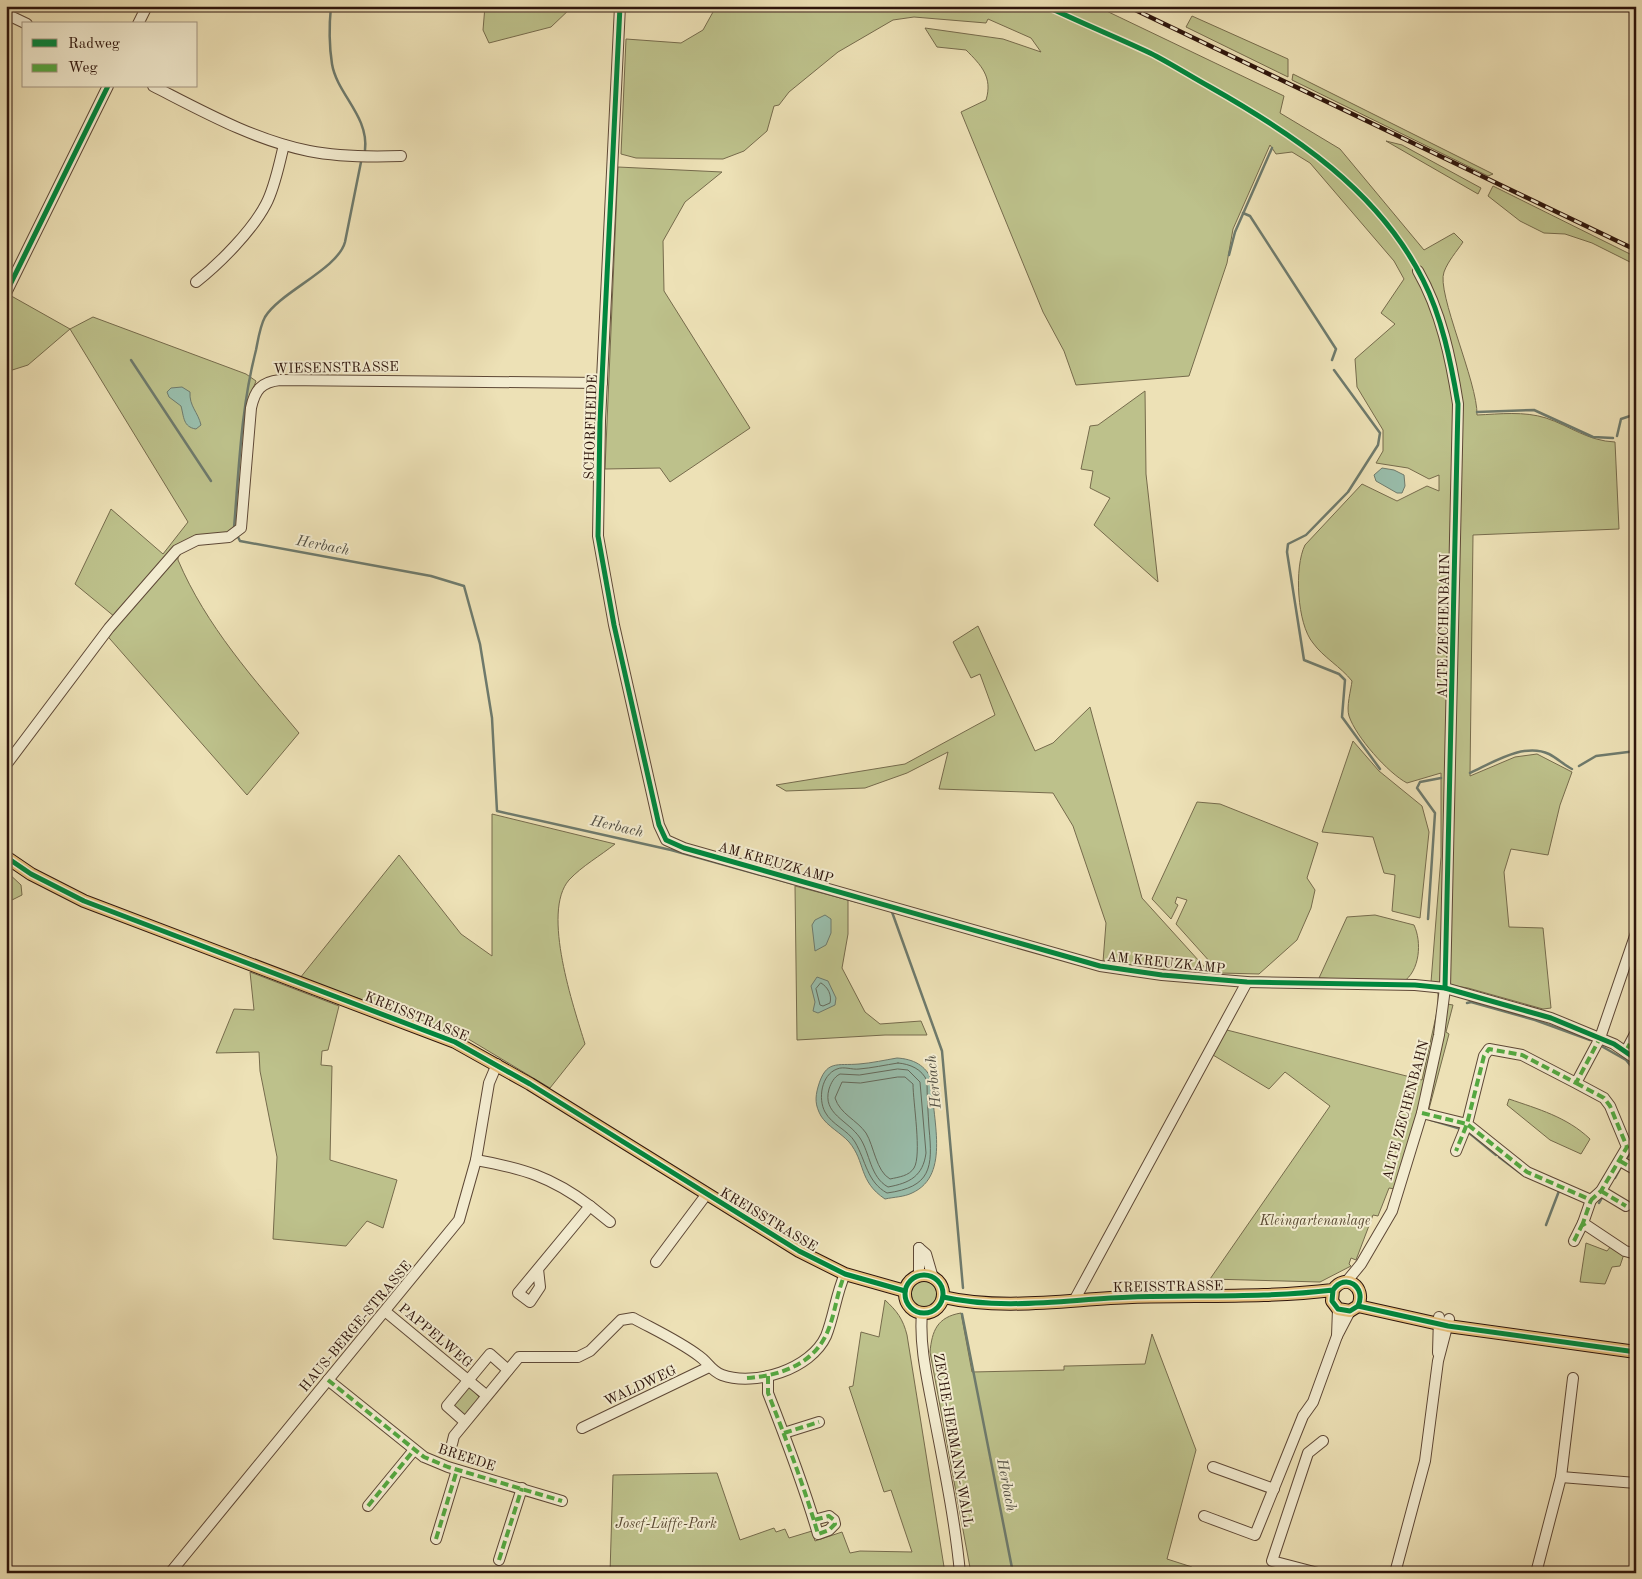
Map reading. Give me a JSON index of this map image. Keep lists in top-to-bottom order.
{
  "streets": {
    "main road": ["KREISSTRASSE"],
    "street": [
      "WIESENSTRASSE",
      "SCHORFHEIDE",
      "ALTE ZECHENBAHN",
      "AM KREUZKAMP",
      "HAUS-BERGE-STRASSE",
      "PAPPELWEG",
      "WALDWEG",
      "ZECHE-HERMANN-WALL",
      "BREEDE"
    ]
  },
  "crossings": [
    ["WIESENSTRASSE", "SCHORFHEIDE"],
    ["SCHORFHEIDE", "AM KREUZKAMP"],
    ["ALTE ZECHENBAHN", "AM KREUZKAMP"],
    ["ALTE ZECHENBAHN", "KREISSTRASSE"],
    ["KREISSTRASSE", "HAUS-BERGE-STRASSE"],
    ["KREISSTRASSE", "WALDWEG"],
    ["KREISSTRASSE", "ZECHE-HERMANN-WALL"],
    ["HAUS-BERGE-STRASSE", "PAPPELWEG"],
    ["HAUS-BERGE-STRASSE", "BREEDE"]
  ],
  "water": ["Herbach"],
  "parks": ["Kleingartenanlage", "Josef-Lüffe-Park"],
  "legend": ["Radweg", "Weg"]
}
